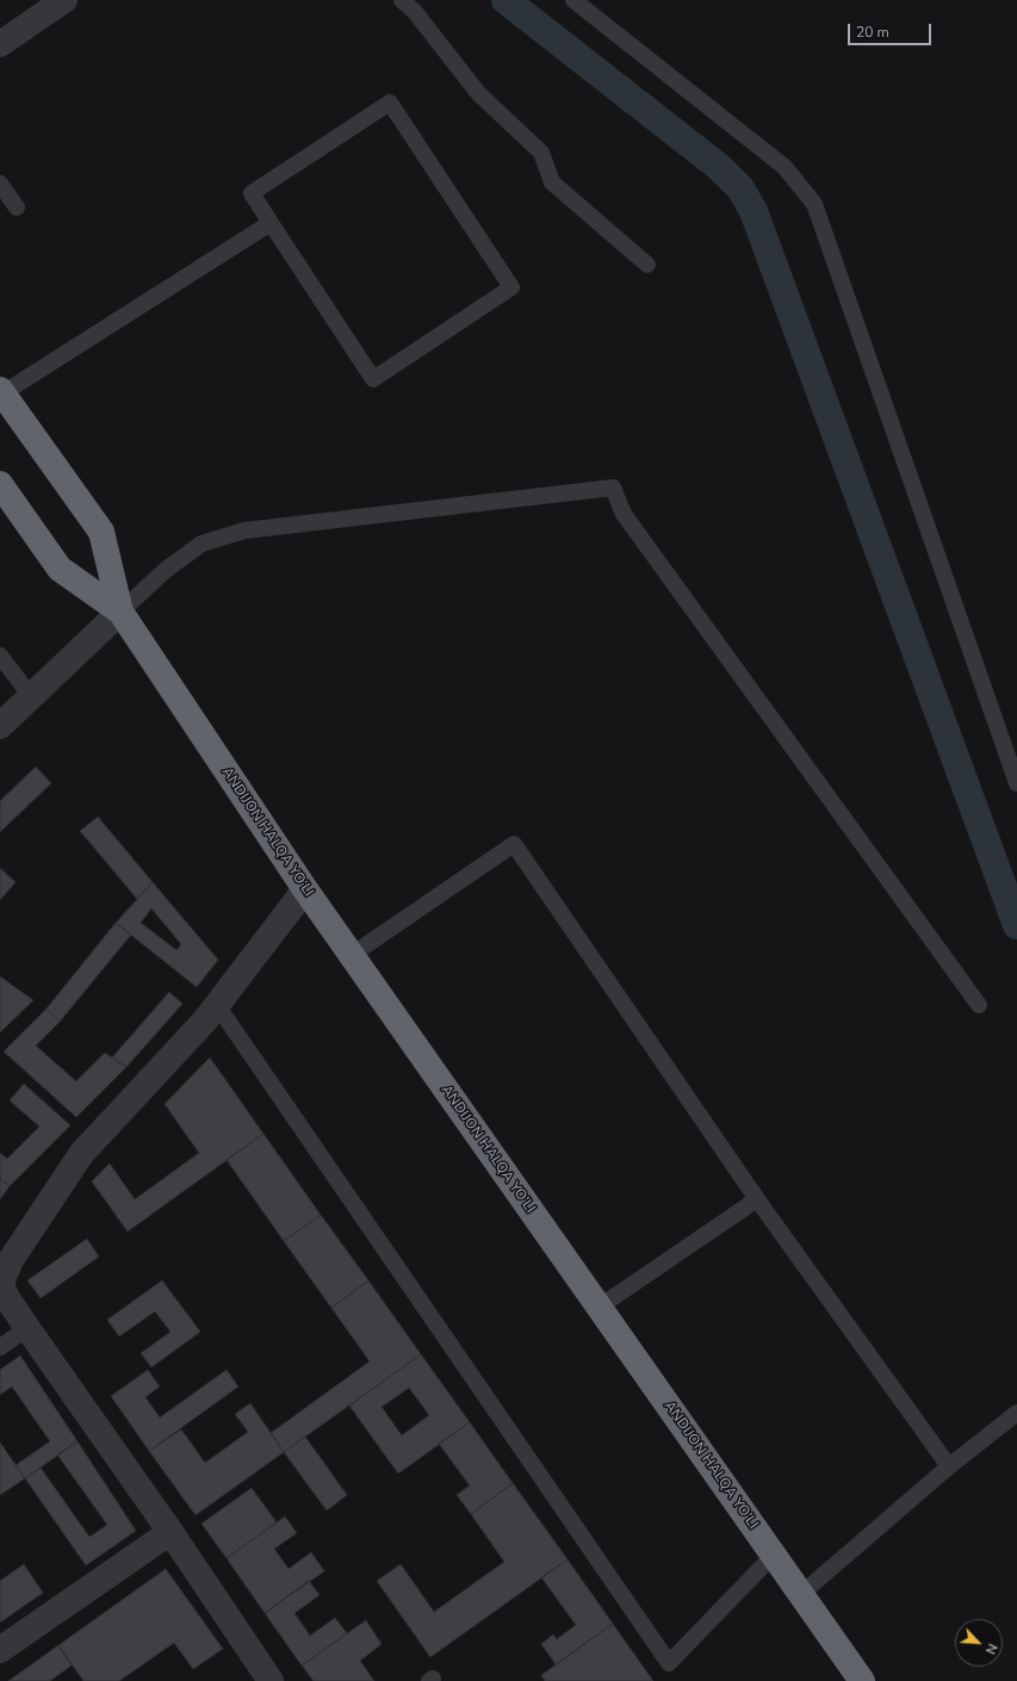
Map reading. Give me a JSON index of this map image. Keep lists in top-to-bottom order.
{
  "streets": {
    "highway": ["ANDIJON HALQA YO‘LI"]
  },
  "scale_bar": "20 m",
  "north": "bottom right"
}
